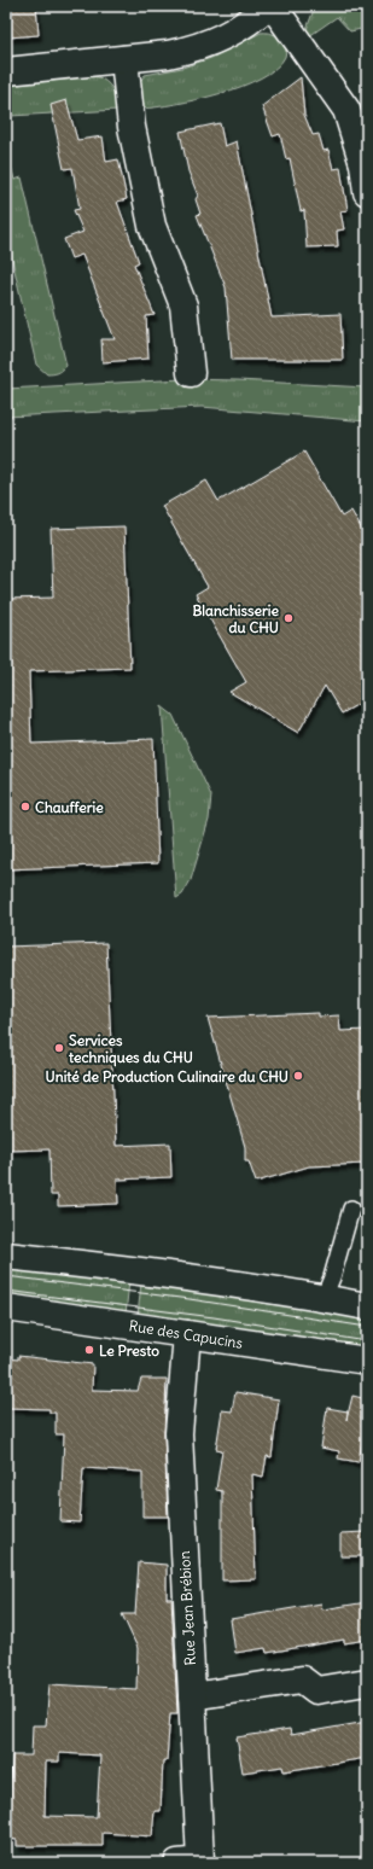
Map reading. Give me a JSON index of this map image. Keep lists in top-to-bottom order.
{
  "streets": {
    "street": ["Rue des Capucins", "Rue Jean Brébion"]
  },
  "crossings": [
    ["Rue des Capucins", "Rue Jean Brébion"]
  ],
  "places": [
    "Blanchisserie du CHU",
    "Chaufferie",
    "Services techniques du CHU",
    "Unité de Production Culinaire du CHU",
    "Le Presto"
  ]
}
